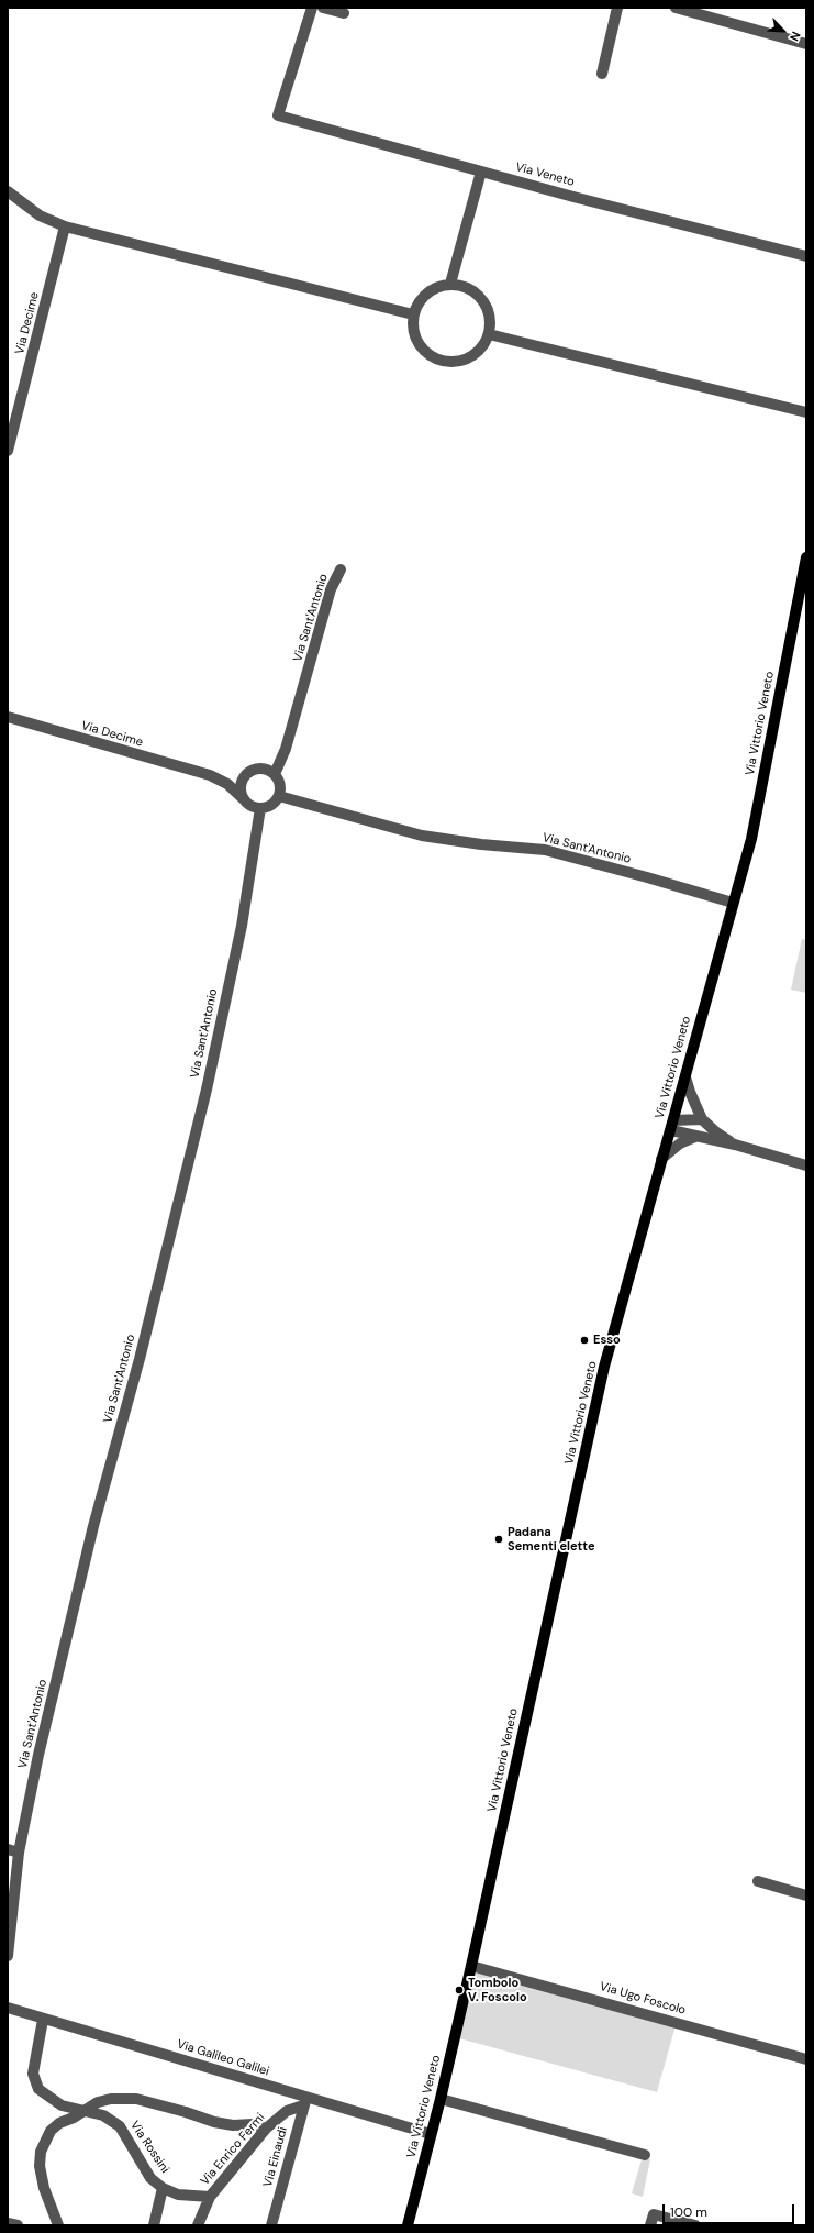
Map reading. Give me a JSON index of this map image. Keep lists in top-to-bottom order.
{
  "streets": {
    "main road": ["Via Vittorio Veneto"],
    "street": [
      "Via Veneto",
      "Via Decime",
      "Via Sant'Antonio",
      "Via Ugo Foscolo",
      "Via Galileo Galilei",
      "Via Rossini",
      "Via Enrico Fermi",
      "Via Einaudi"
    ]
  },
  "crossings": [
    ["Via Decime", "Via Sant'Antonio"],
    ["Via Sant'Antonio", "Via Vittorio Veneto"],
    ["Via Vittorio Veneto", "Via Ugo Foscolo"],
    ["Via Vittorio Veneto", "Via Galileo Galilei"],
    ["Via Galileo Galilei", "Via Rossini"],
    ["Via Galileo Galilei", "Via Enrico Fermi"],
    ["Via Galileo Galilei", "Via Einaudi"],
    ["Via Rossini", "Via Enrico Fermi"],
    ["Via Enrico Fermi", "Via Einaudi"]
  ],
  "places": ["Esso", "Padana Sementi elette", "Tombolo V. Foscolo"],
  "scale_bar": "100 m",
  "north": "bottom right"
}
